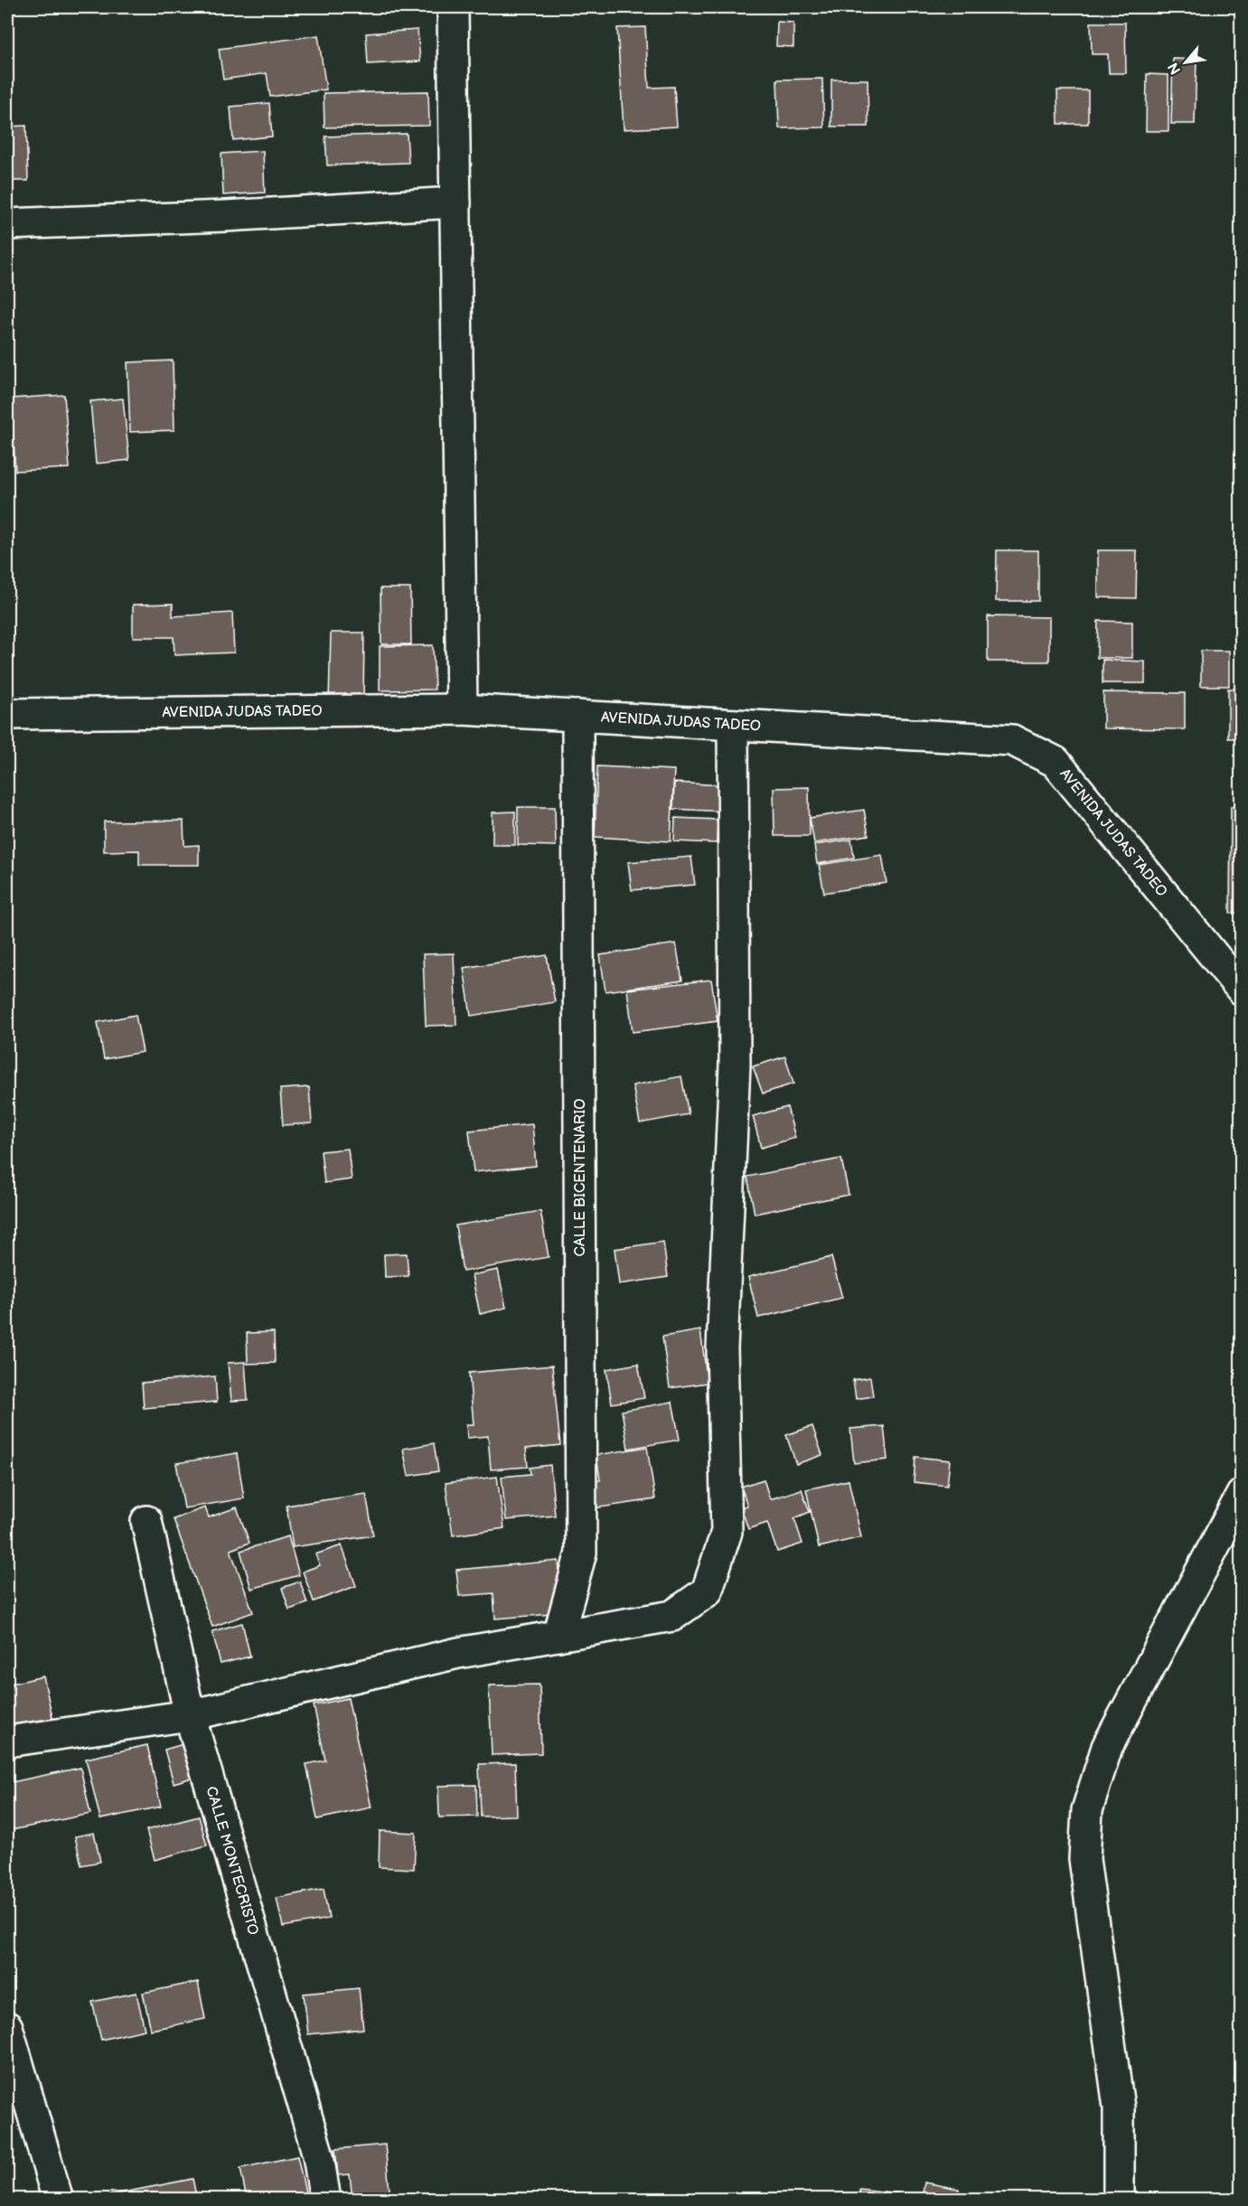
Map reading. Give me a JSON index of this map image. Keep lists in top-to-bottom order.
{
  "streets": {
    "street": ["AVENIDA JUDAS TADEO", "CALLE BICENTENARIO", "CALLE MONTECRISTO"]
  },
  "crossings": [
    ["AVENIDA JUDAS TADEO", "CALLE BICENTENARIO"]
  ],
  "north": "bottom left"
}
